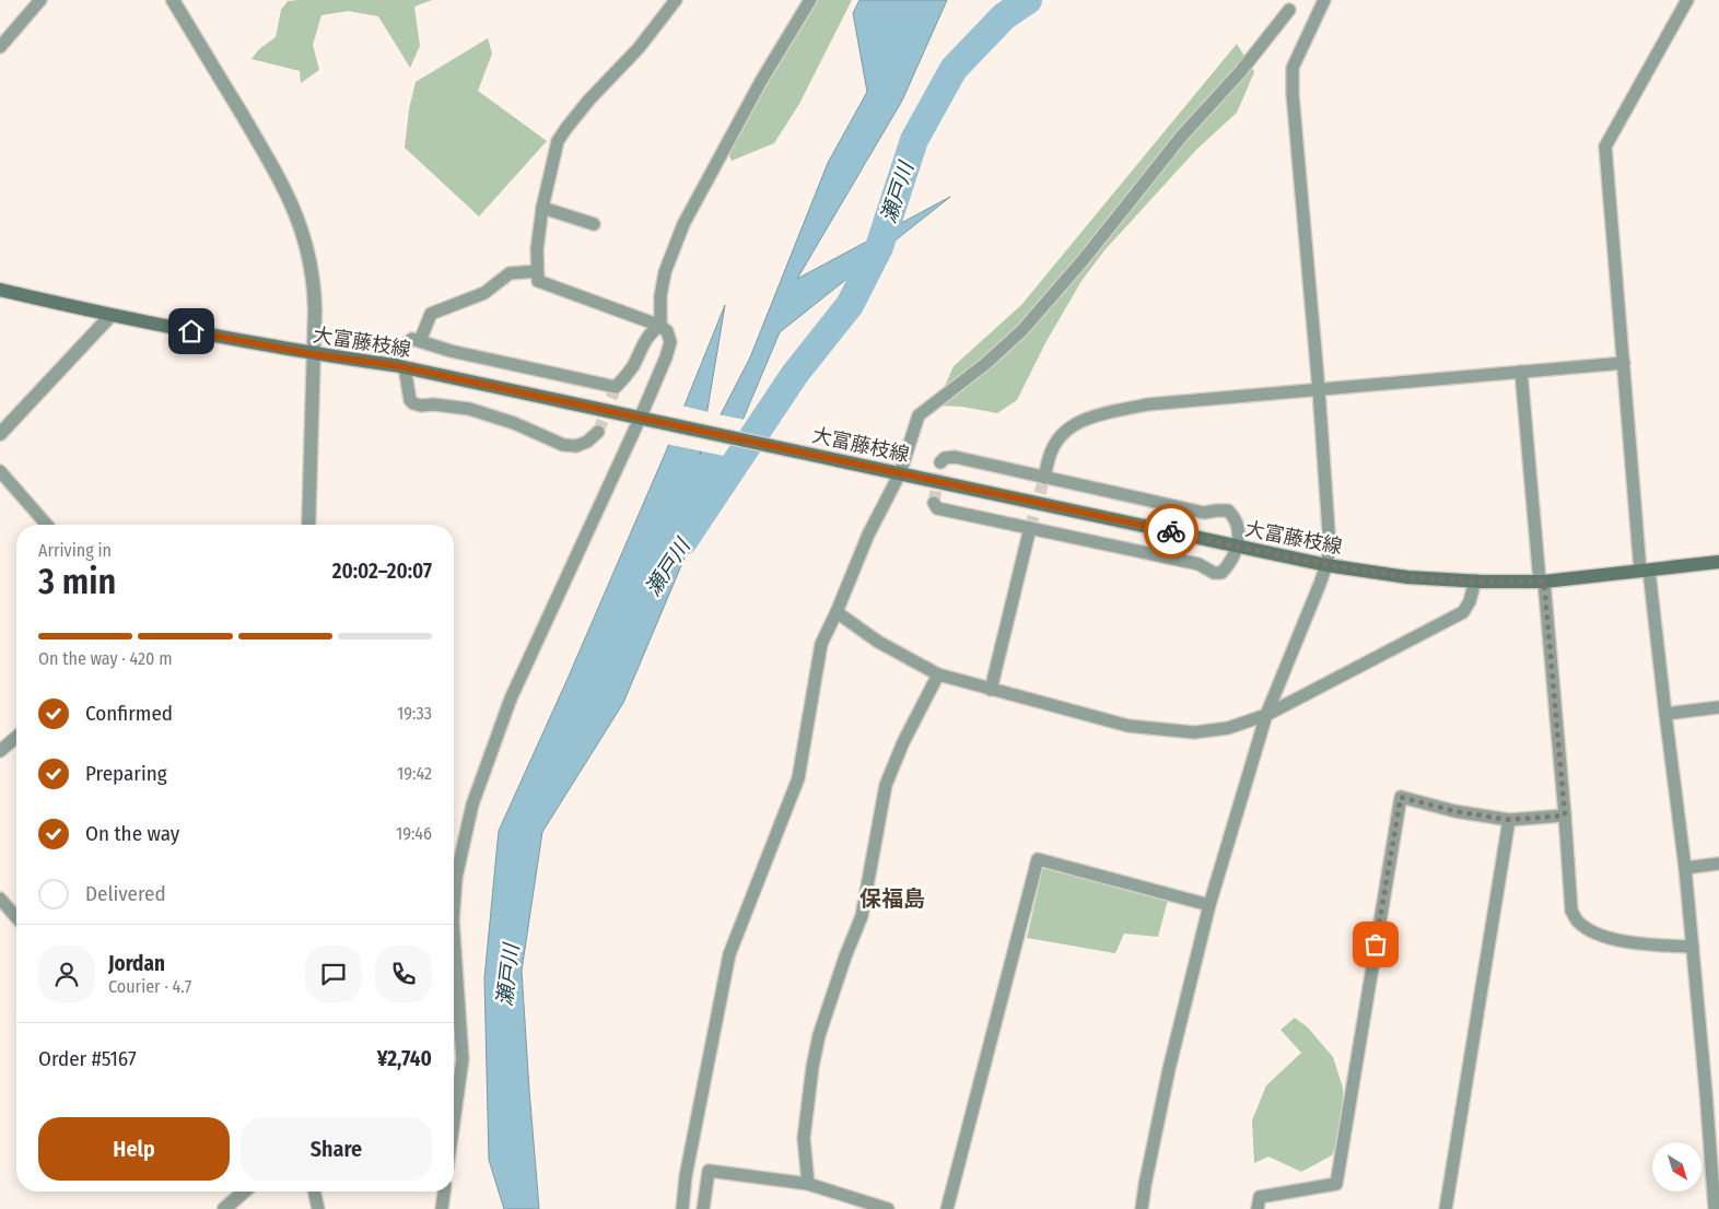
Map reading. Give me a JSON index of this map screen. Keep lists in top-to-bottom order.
{
  "streets": {
    "main road": ["大富藤枝線"]
  },
  "districts": ["保福島"],
  "water": ["瀬戸川"],
  "north": "bottom right",
  "page": {
    "heading": ["3 min", "Arriving in", "20:02–20:07"],
    "panel": [
      "Jordan",
      "Courier · 4.7",
      "Order #5167",
      "¥2,740"
    ],
    "bar": "On the way · 420 m",
    "list": [
      ["Confirmed", "19:33"],
      ["Preparing", "19:42"],
      ["On the way", "19:46"],
      "Delivered"
    ],
    "buttons": ["Help", "Share"]
  }
}
